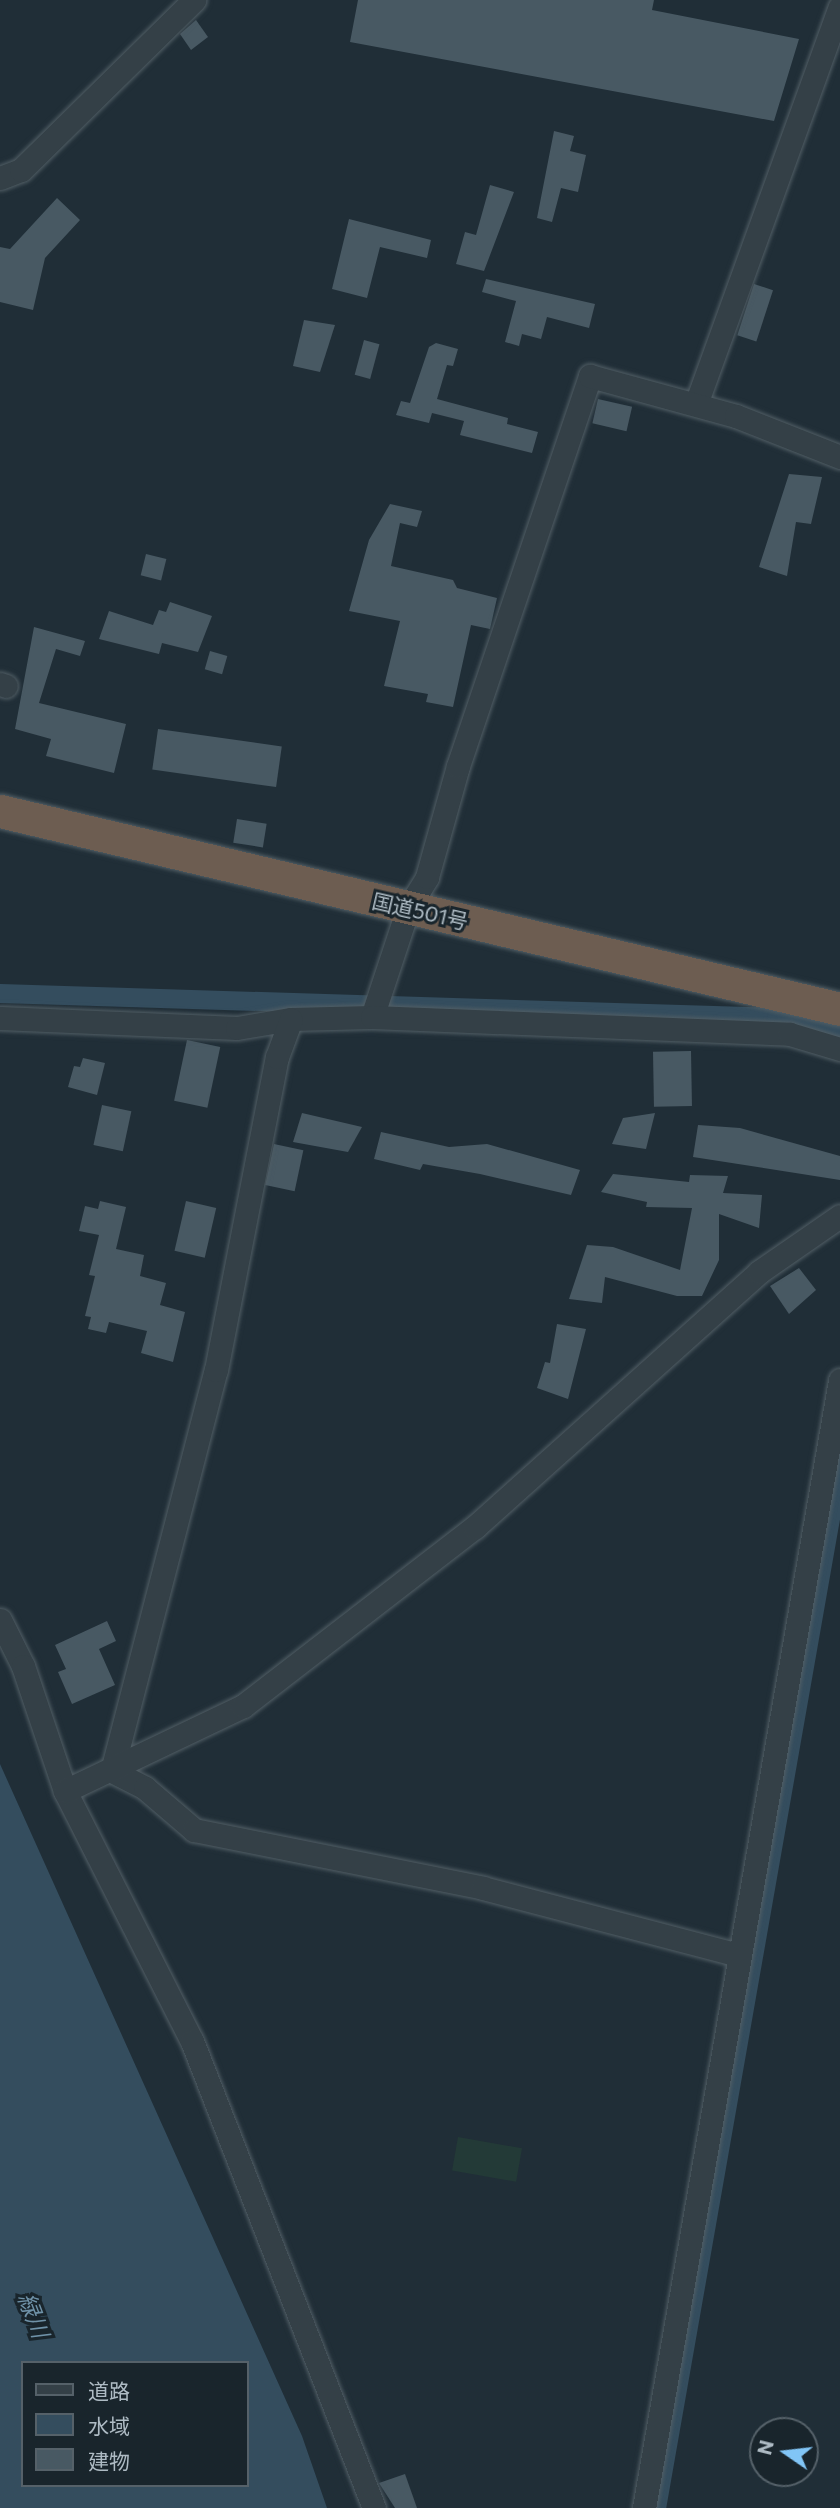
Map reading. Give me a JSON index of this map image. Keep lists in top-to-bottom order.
{
  "streets": {
    "highway": ["国道501号"]
  },
  "water": ["緑川"],
  "legend": ["道路", "水域", "建物"],
  "north": "left"
}
